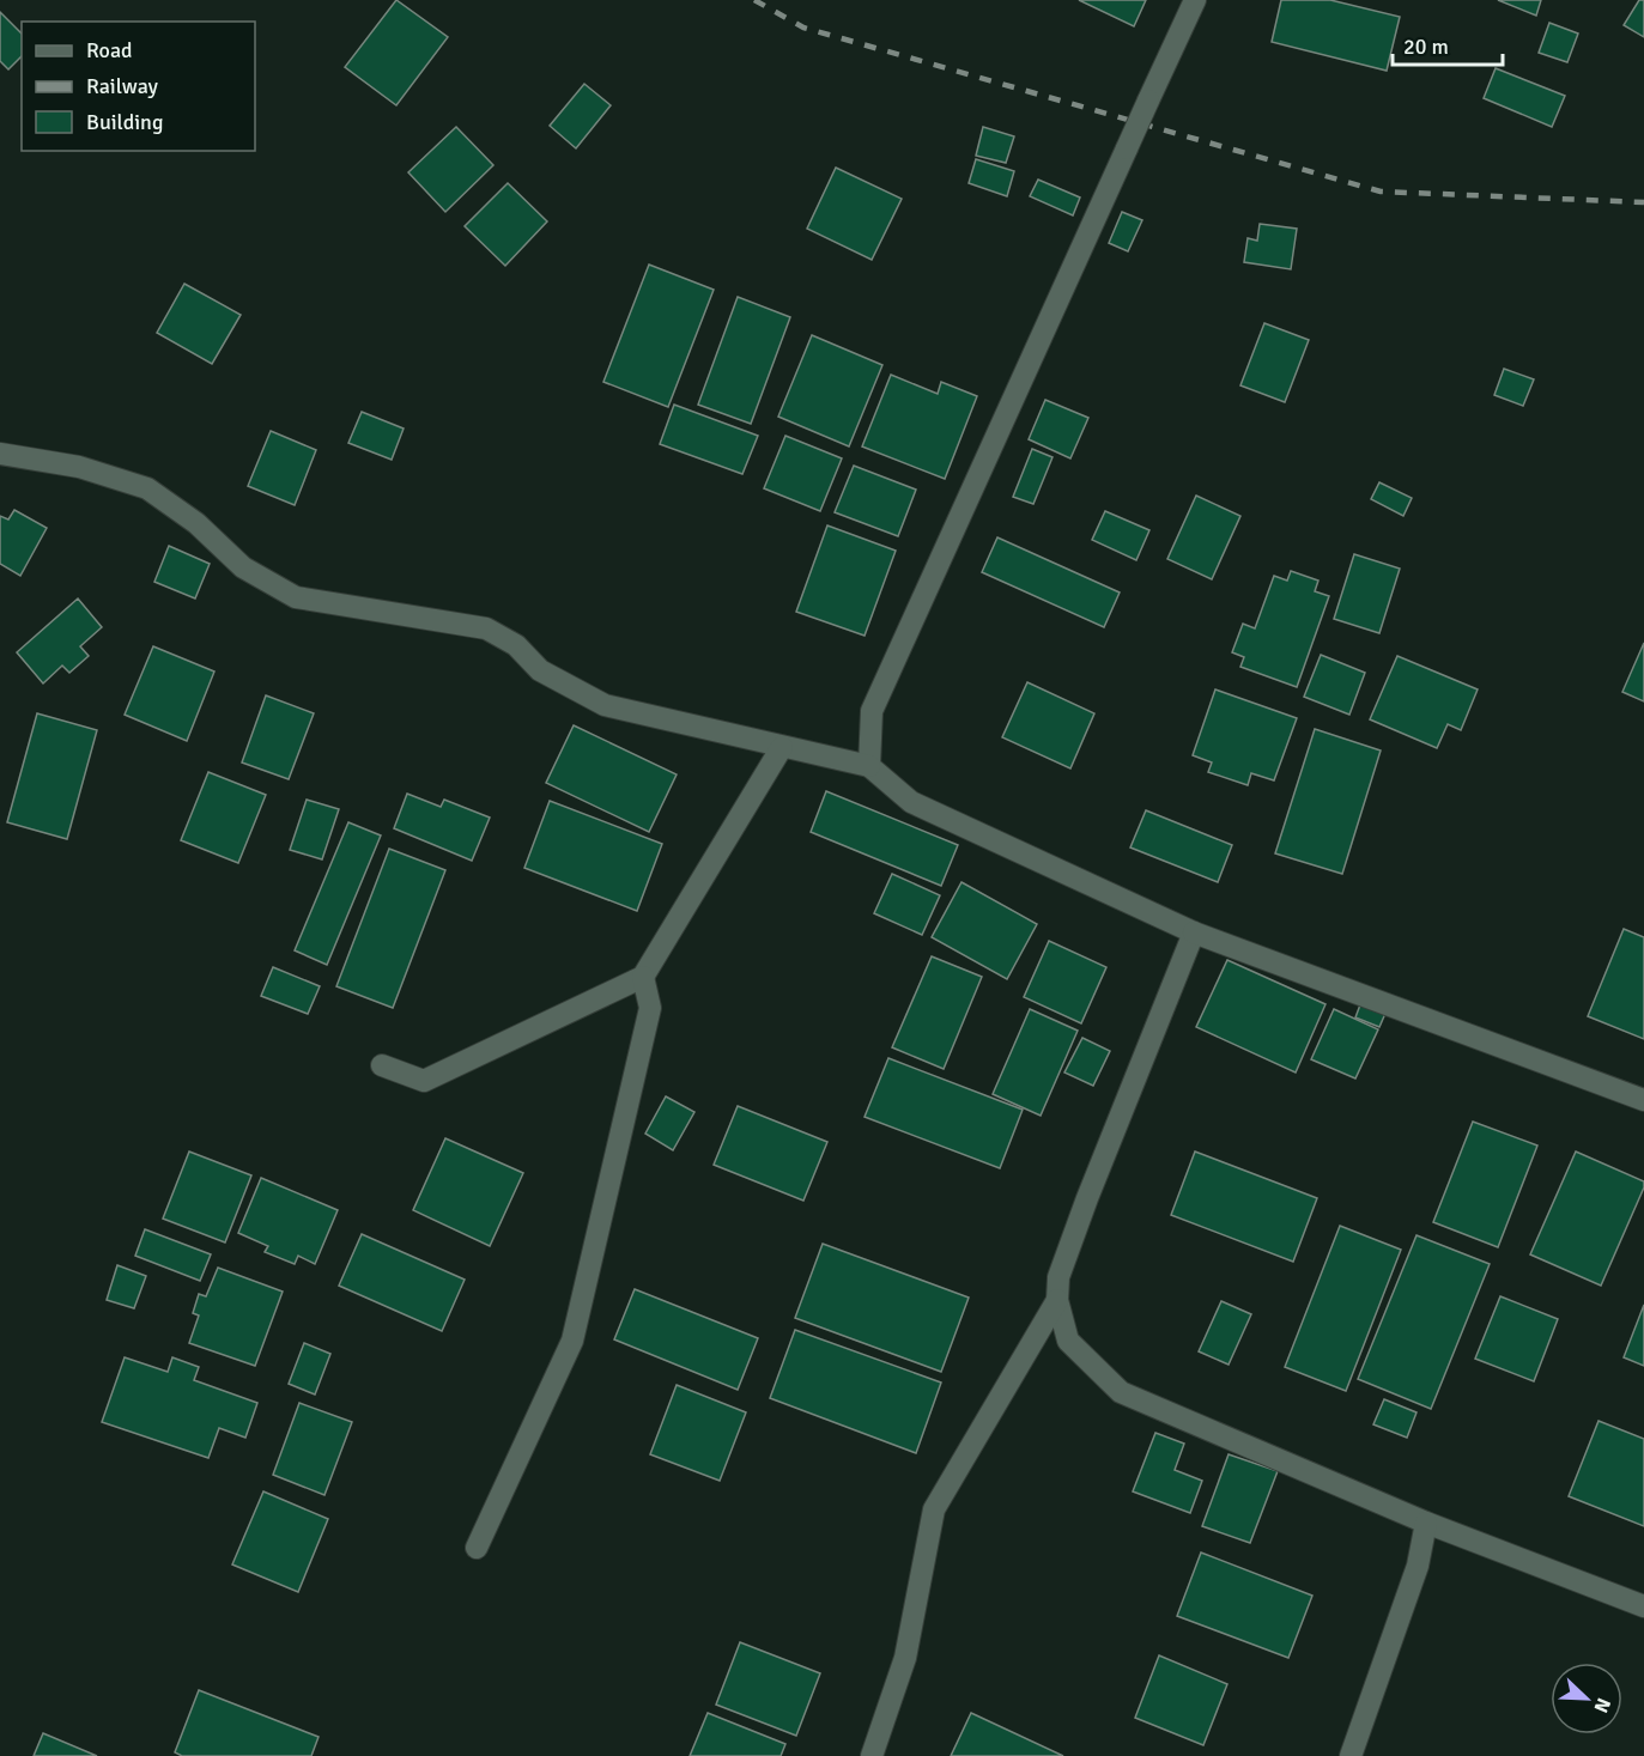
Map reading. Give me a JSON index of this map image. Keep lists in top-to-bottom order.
{
  "legend": ["Road", "Railway", "Building"],
  "scale_bar": "20 m",
  "north": "bottom right"
}
